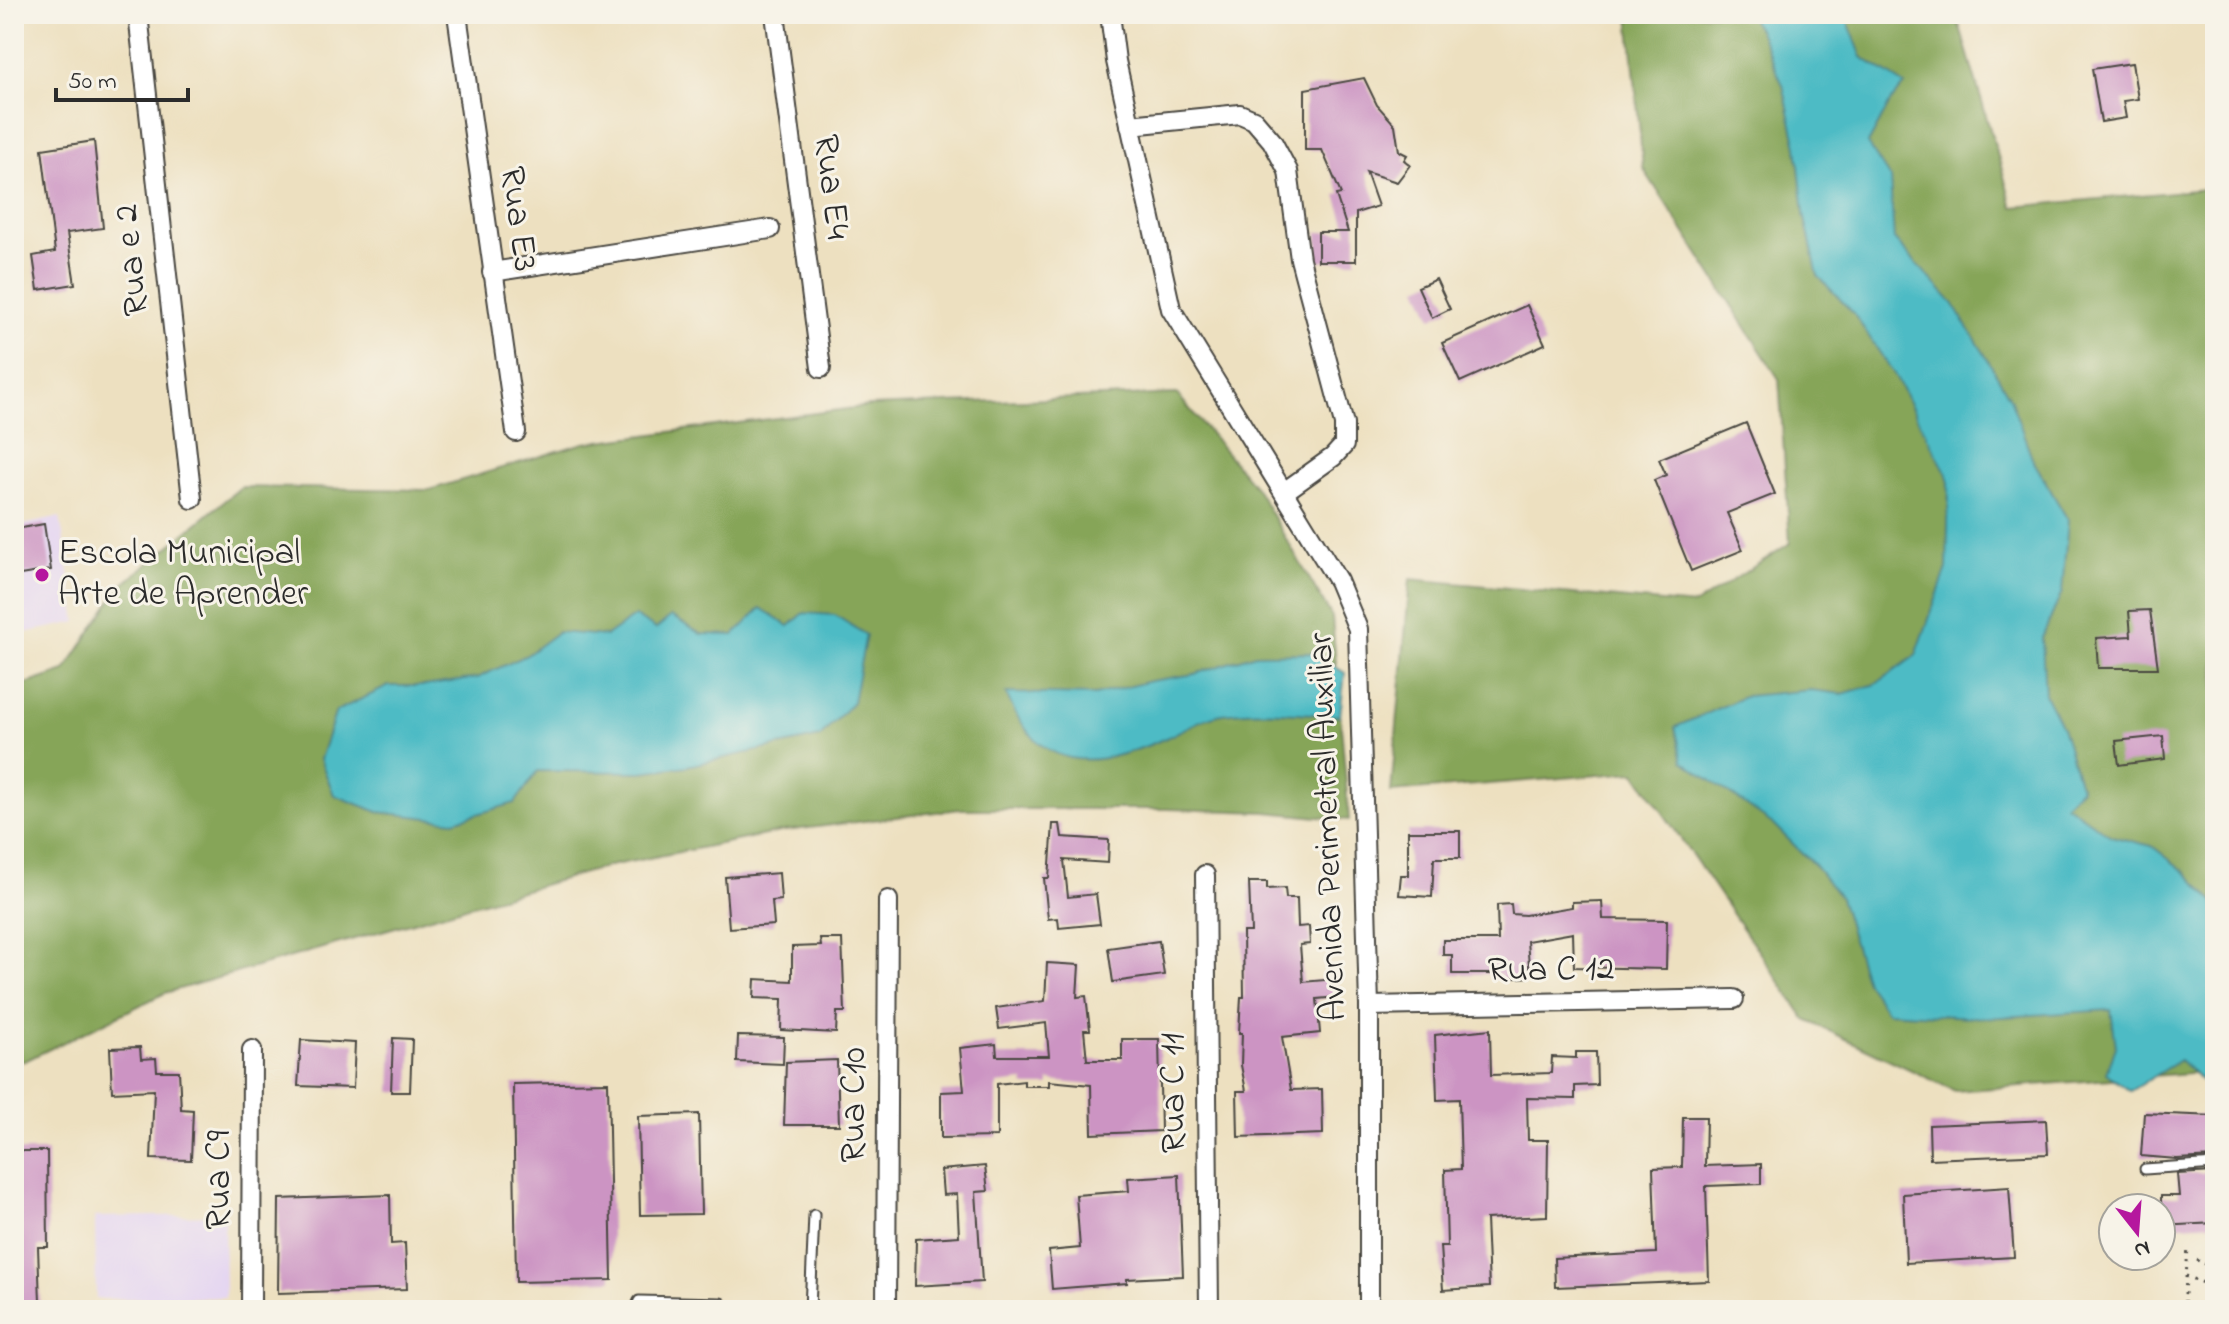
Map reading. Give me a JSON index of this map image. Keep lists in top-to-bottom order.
{
  "streets": {
    "street": [
      "Rua E4",
      "Rua E3",
      "Rua e 2",
      "Avenida Perimetral Auxiliar",
      "Rua C 12",
      "Rua C 11",
      "Rua C10",
      "Rua C9"
    ]
  },
  "crossings": [
    ["Avenida Perimetral Auxiliar", "Rua C 12"]
  ],
  "places": ["Escola Municipal Arte de Aprender"],
  "scale_bar": "50 m",
  "north": "bottom"
}
